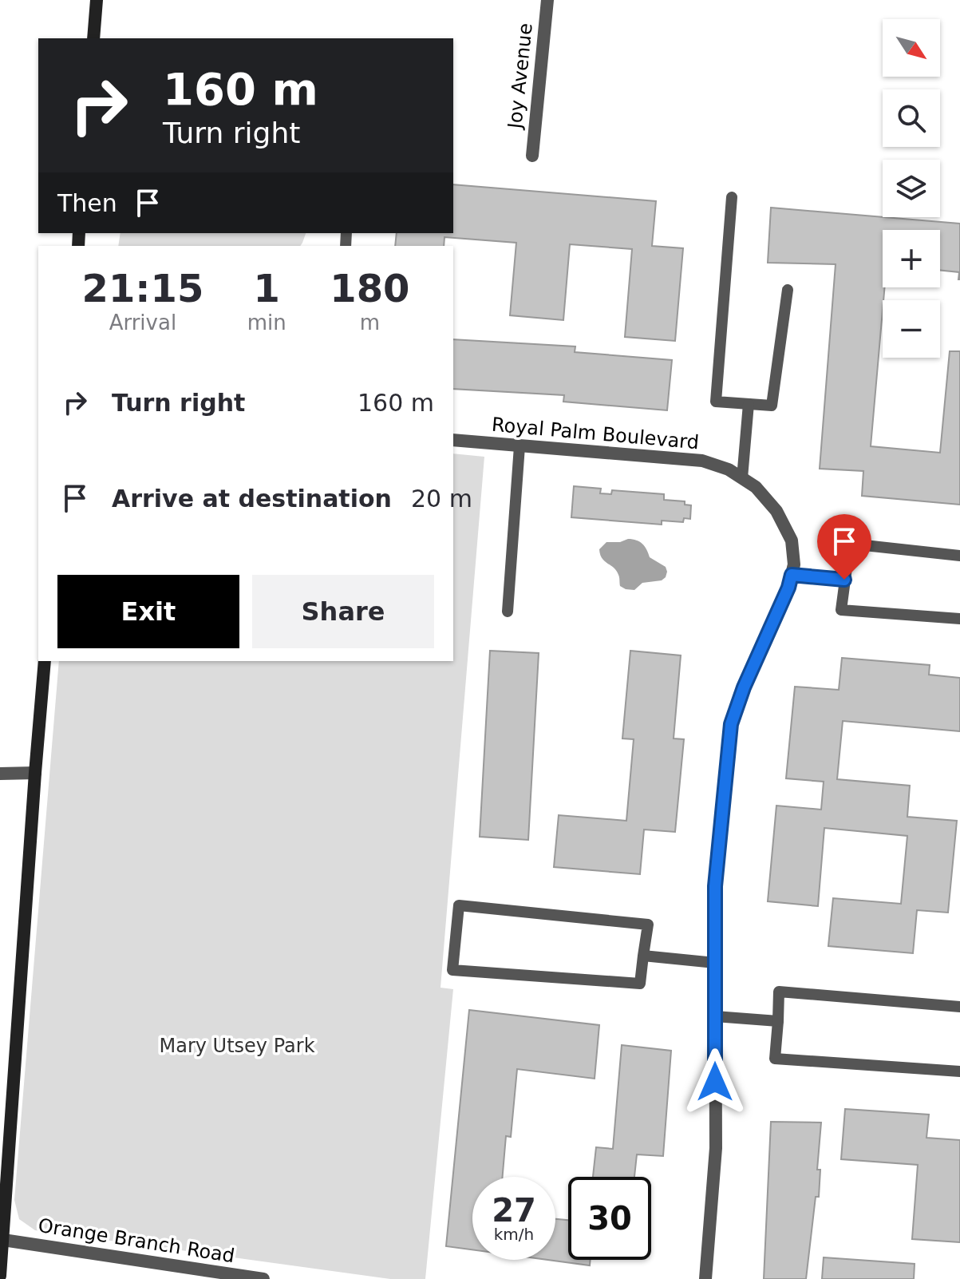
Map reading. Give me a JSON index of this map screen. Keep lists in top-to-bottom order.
{
  "streets": {
    "street": ["Joy Avenue", "Royal Palm Boulevard", "Orange Branch Road"]
  },
  "parks": ["Mary Utsey Park"],
  "north": "bottom right",
  "page": {
    "map_buttons": ["+", "−"],
    "turn": ["160 m", "Turn right"],
    "then": "Then",
    "eta": [
      "21:15",
      "Arrival",
      "1",
      "min",
      "180",
      "m"
    ],
    "list": [
      {
        "name": "Turn right",
        "value": "160 m"
      },
      {
        "name": "Arrive at destination",
        "value": "20 m"
      }
    ],
    "buttons": ["Exit", "Share"],
    "speed": "27 km/h",
    "limit": "30"
  }
}
